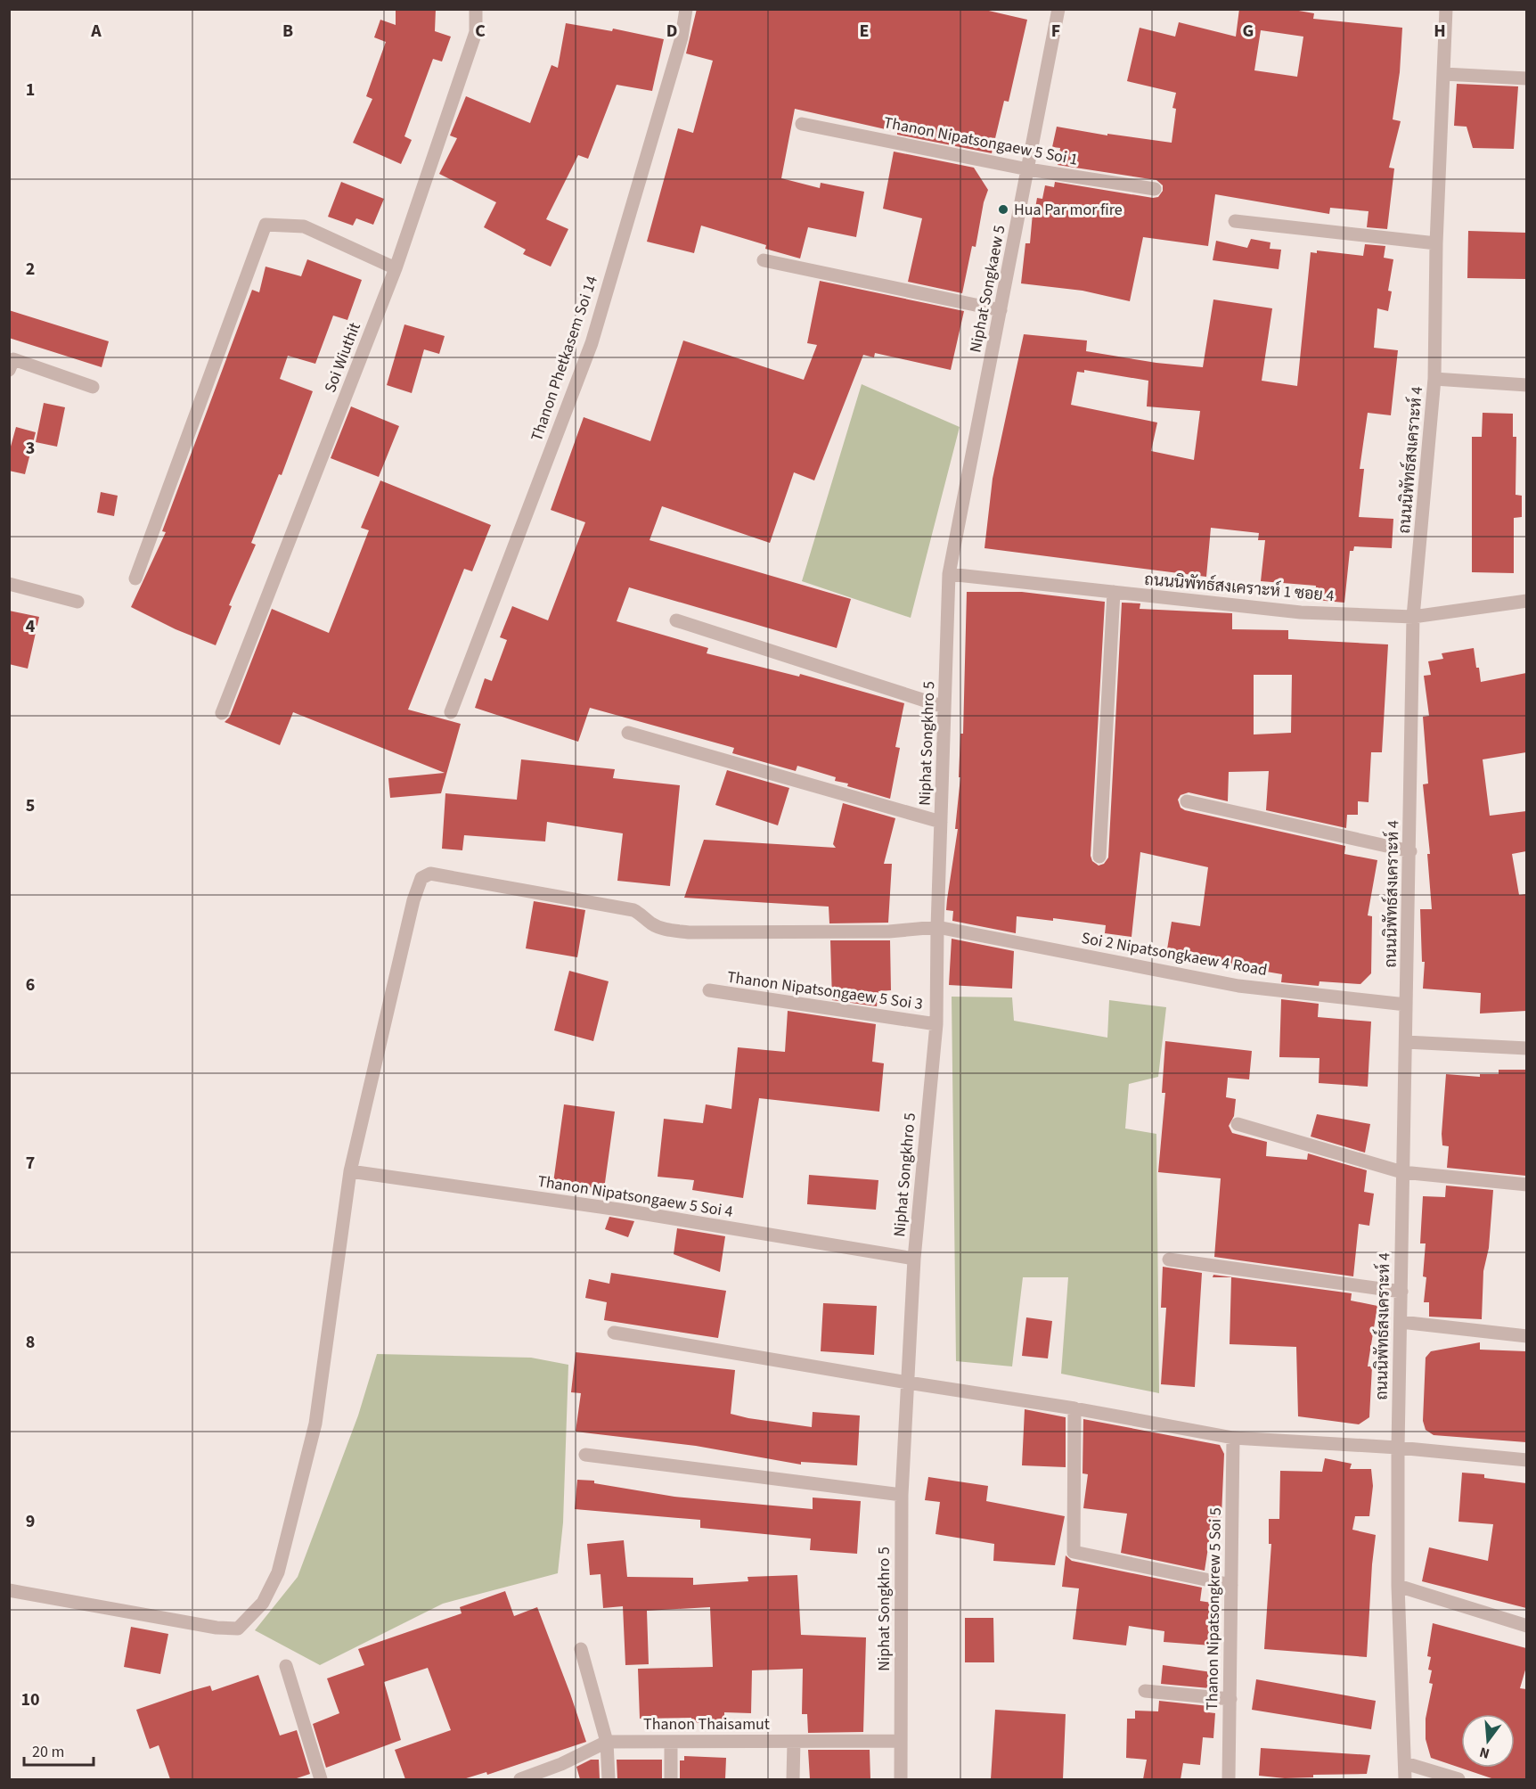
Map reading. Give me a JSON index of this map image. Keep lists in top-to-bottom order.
{
  "streets": {
    "street": [
      "Thanon Nipatsongaew 5 Soi 1",
      "Niphat Songkaew 5",
      "Soi Wiuthit",
      "Thanon Phetkasem Soi 14",
      "ถนนนิพัทธ์สงเคราะห์ 4",
      "ถนนนิพัทธ์สงเคราะห์ 1 ซอย 4",
      "Niphat Songkhro 5",
      "Soi 2 Nipatsongkaew 4 Road",
      "Thanon Nipatsongaew 5 Soi 3",
      "Thanon Nipatsongaew 5 Soi 4",
      "Thanon Nipatsongkrew 5 Soi 5",
      "Thanon Thaisamut"
    ]
  },
  "crossings": [
    ["Thanon Nipatsongaew 5 Soi 1", "Niphat Songkaew 5"],
    ["Niphat Songkaew 5", "ถนนนิพัทธ์สงเคราะห์ 1 ซอย 4"],
    ["Niphat Songkaew 5", "Niphat Songkhro 5"],
    ["ถนนนิพัทธ์สงเคราะห์ 4", "ถนนนิพัทธ์สงเคราะห์ 1 ซอย 4"],
    ["ถนนนิพัทธ์สงเคราะห์ 4", "Soi 2 Nipatsongkaew 4 Road"],
    ["ถนนนิพัทธ์สงเคราะห์ 1 ซอย 4", "Niphat Songkhro 5"],
    ["Niphat Songkhro 5", "Soi 2 Nipatsongkaew 4 Road"],
    ["Niphat Songkhro 5", "Thanon Nipatsongaew 5 Soi 3"],
    ["Niphat Songkhro 5", "Thanon Nipatsongaew 5 Soi 4"],
    ["Niphat Songkhro 5", "Thanon Thaisamut"],
    ["Soi 2 Nipatsongkaew 4 Road", "Thanon Nipatsongaew 5 Soi 4"]
  ],
  "places": ["Hua Par mor fire"],
  "scale_bar": "20 m",
  "north": "bottom",
  "grid": {
    "columns": [
      "A",
      "B",
      "C",
      "D",
      "E",
      "F",
      "G",
      "H"
    ],
    "rows": [
      "1",
      "2",
      "3",
      "4",
      "5",
      "6",
      "7",
      "8",
      "9",
      "10"
    ]
  }
}
